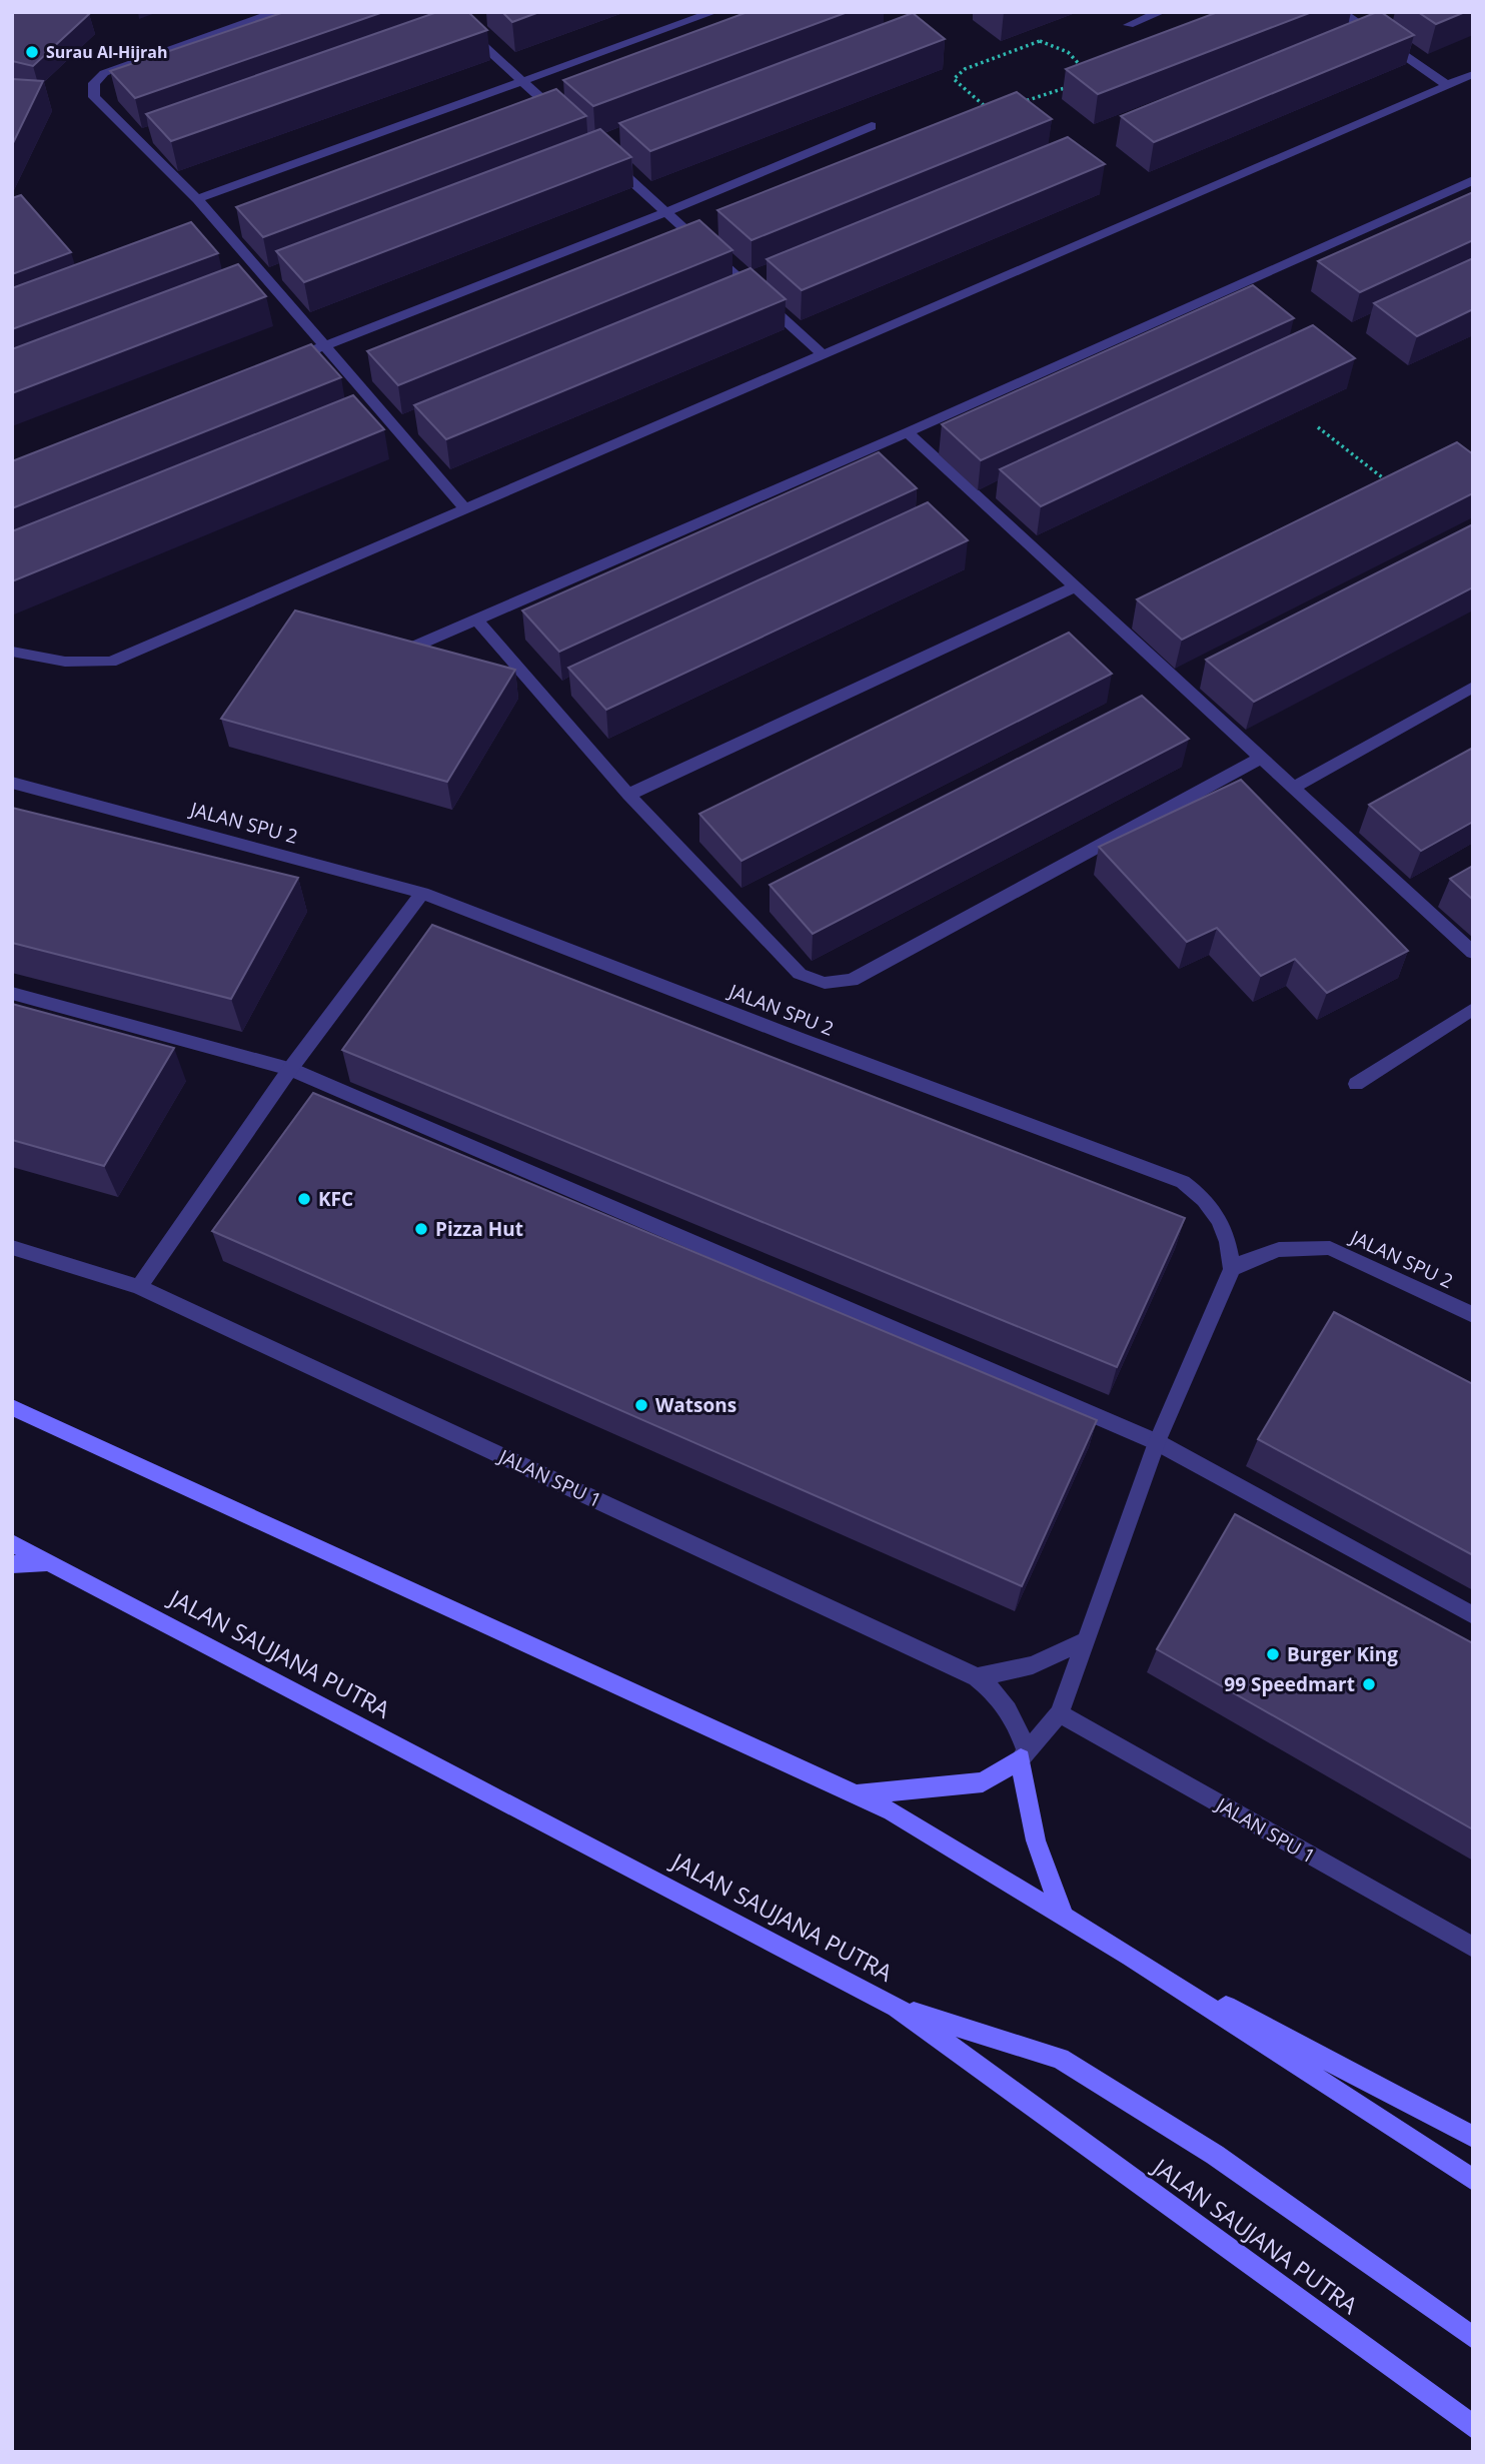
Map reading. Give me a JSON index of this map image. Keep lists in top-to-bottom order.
{
  "streets": {
    "main road": ["JALAN SAUJANA PUTRA"],
    "street": ["JALAN SPU 2", "JALAN SPU 1"]
  },
  "places": [
    "Surau Al-Hijrah",
    "KFC",
    "Pizza Hut",
    "Watsons",
    "Burger King",
    "99 Speedmart"
  ]
}
